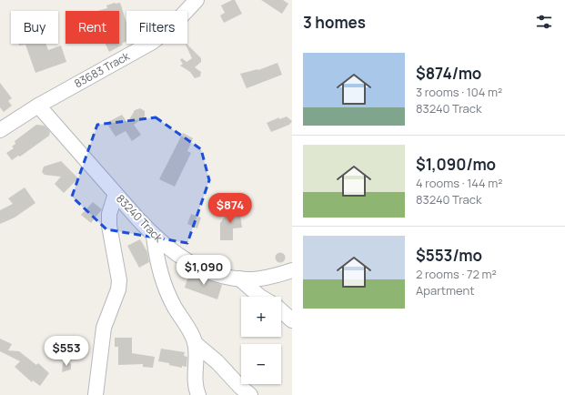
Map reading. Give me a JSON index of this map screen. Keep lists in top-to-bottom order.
{
  "streets": {
    "street": ["83683 Track", "83240 Track"]
  },
  "crossings": [
    ["83683 Track", "83240 Track"]
  ],
  "page": {
    "heading": "3 homes",
    "chip": ["Buy", "Rent", "Filters"],
    "list": [
      {
        "name": "$874/mo",
        "note": "3 rooms · 104 m² · 83240 Track"
      },
      {
        "name": "$1,090/mo",
        "note": "4 rooms · 144 m² · 83240 Track"
      },
      {
        "name": "$553/mo",
        "note": "2 rooms · 72 m² · Apartment"
      }
    ],
    "price": ["$874", "$1,090", "$553"],
    "map_buttons": ["+", "−"]
  }
}
